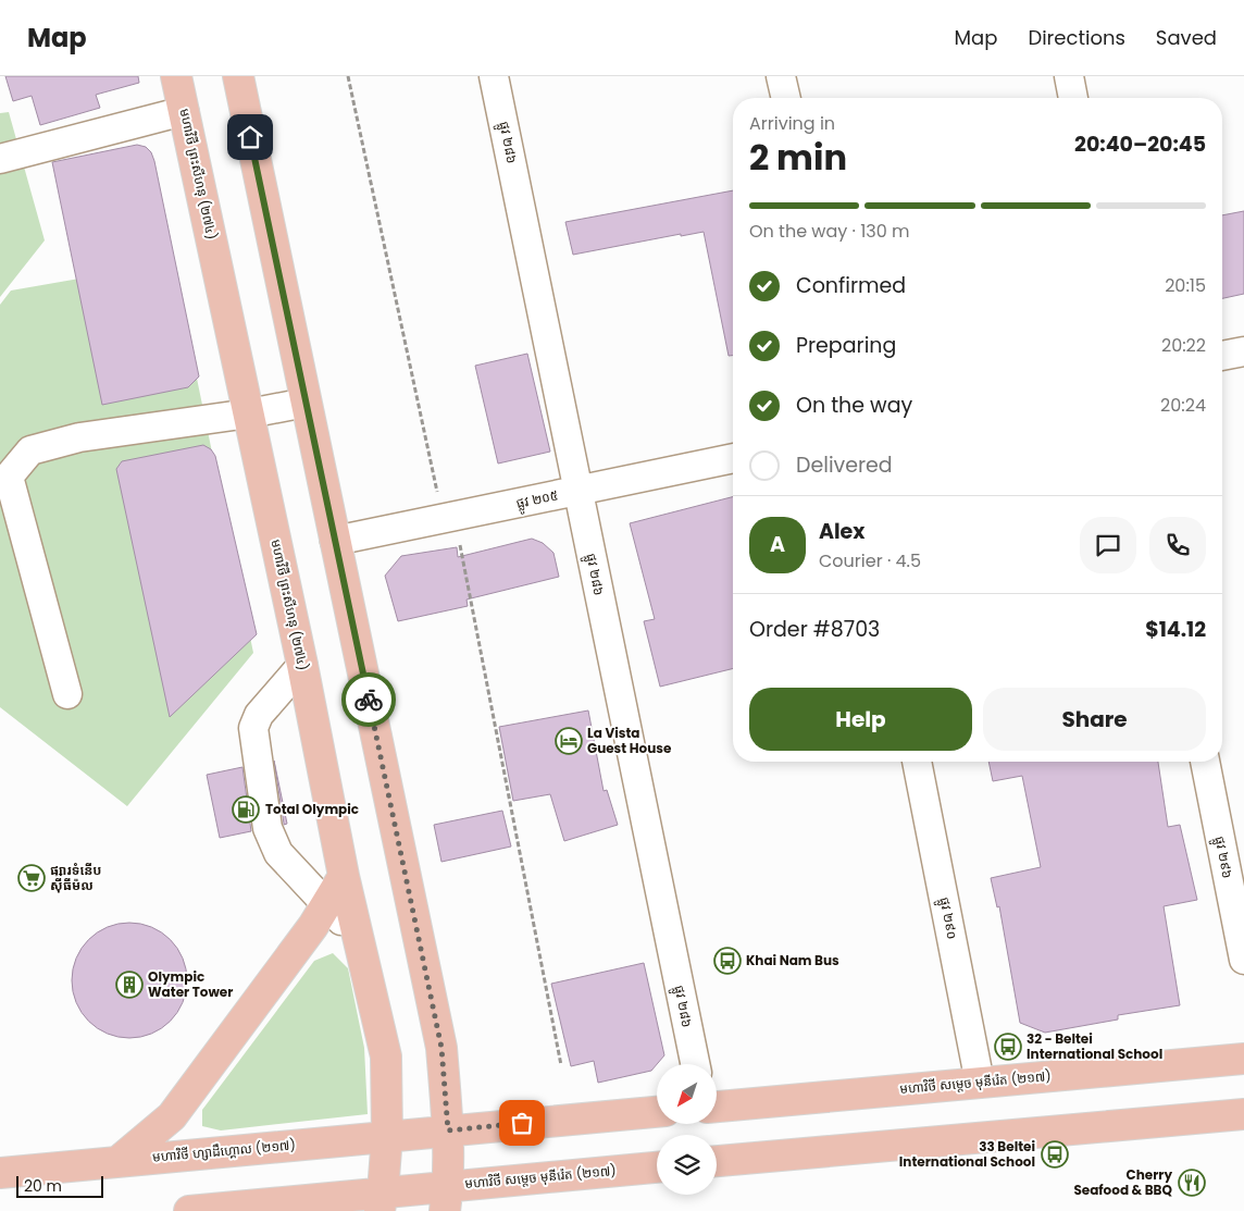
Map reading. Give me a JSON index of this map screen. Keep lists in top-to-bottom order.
{
  "streets": {
    "main road": ["មហាវិថី ព្រះសីហនុ (២៧៤)", "មហាវិថី សម្តេច មុនីរ៉េត (២១៧)", "មហាវិថី ហ្សាដឹហ្គោល (២១៧)"],
    "street": [
      "ផ្លូវ ២៨៦",
      "ផ្លូវ ២០៥",
      "ផ្លូវ ២៩៦",
      "ផ្លូវ ២៩០"
    ]
  },
  "crossings": [
    ["ផ្លូវ ២៨៦", "ផ្លូវ ២០៥"],
    ["មហាវិថី ព្រះសីហនុ (២៧៤)", "មហាវិថី ហ្សាដឹហ្គោល (២១៧)"],
    ["ផ្លូវ ២៩០", "មហាវិថី សម្តេច មុនីរ៉េត (២១៧)"]
  ],
  "places": {
    "hotel": ["La Vista Guest House"],
    "fuel station": ["Total Olympic"],
    "supermarket": ["ផ្សារទំនើប ស៊ីធីម៉ល"],
    "bus stop": ["Khai Nam Bus", "32 - Beltei International School", "33 Beltei International School"],
    "building": ["Olympic Water Tower"],
    "restaurant": ["Cherry Seafood & BBQ"]
  },
  "scale_bar": "20 m",
  "north": "bottom left",
  "page": {
    "header": "Map",
    "nav": ["Map", "Directions", "Saved"],
    "heading": ["2 min", "Arriving in", "20:40–20:45"],
    "panel": [
      "Alex",
      "Courier · 4.5",
      "Order #8703",
      "$14.12"
    ],
    "bar": "On the way · 130 m",
    "list": [
      ["Confirmed", "20:15"],
      ["Preparing", "20:22"],
      ["On the way", "20:24"],
      "Delivered"
    ],
    "round": "A",
    "buttons": ["Help", "Share"],
    "scale": "20 m"
  }
}
